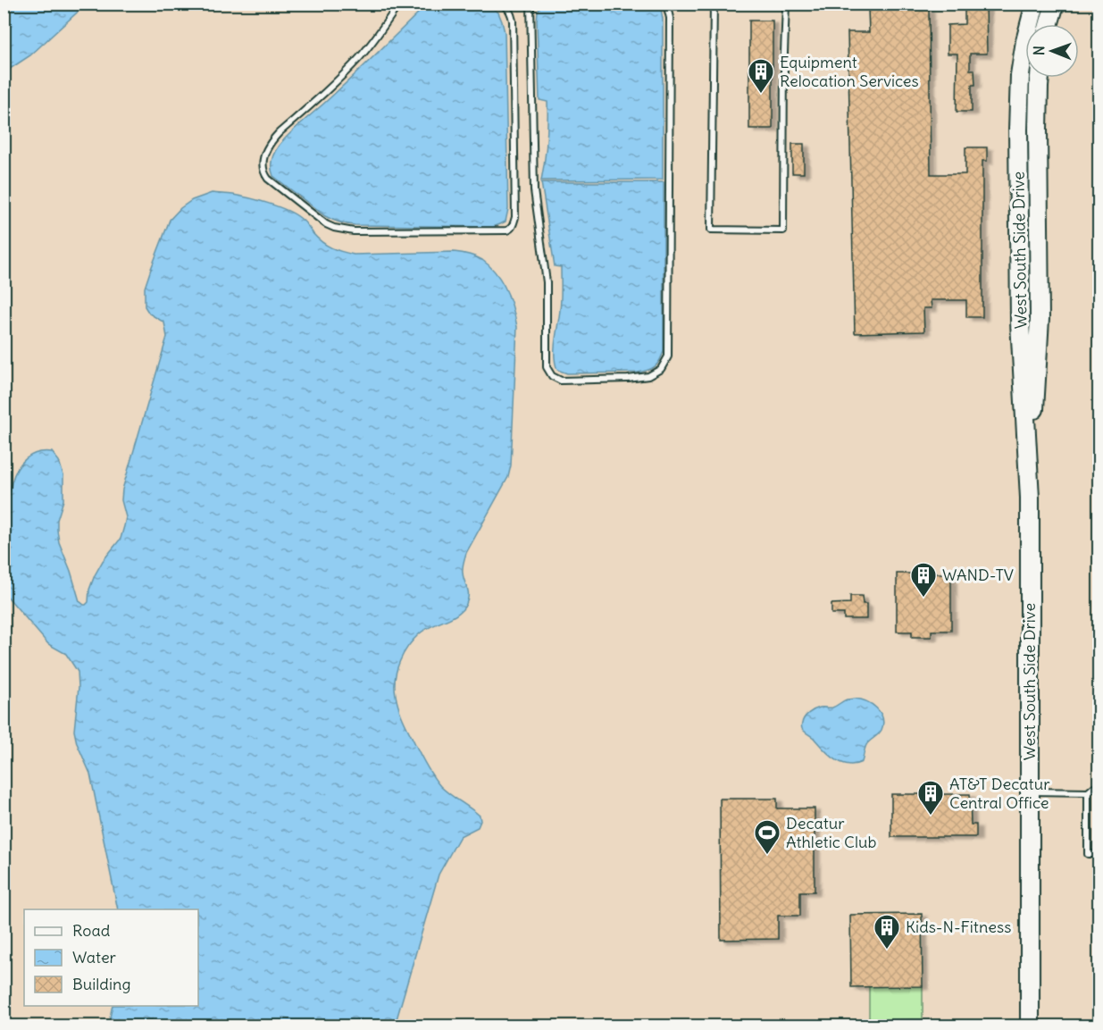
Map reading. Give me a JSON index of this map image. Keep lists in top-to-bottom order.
{
  "streets": {
    "main road": ["West South Side Drive"]
  },
  "places": {
    "building": [
      "Equipment Relocation Services",
      "WAND-TV",
      "AT&T Decatur Central Office",
      "Kids-N-Fitness"
    ],
    "sports": ["Decatur Athletic Club"]
  },
  "legend": ["Road", "Water", "Building"],
  "north": "left"
}
